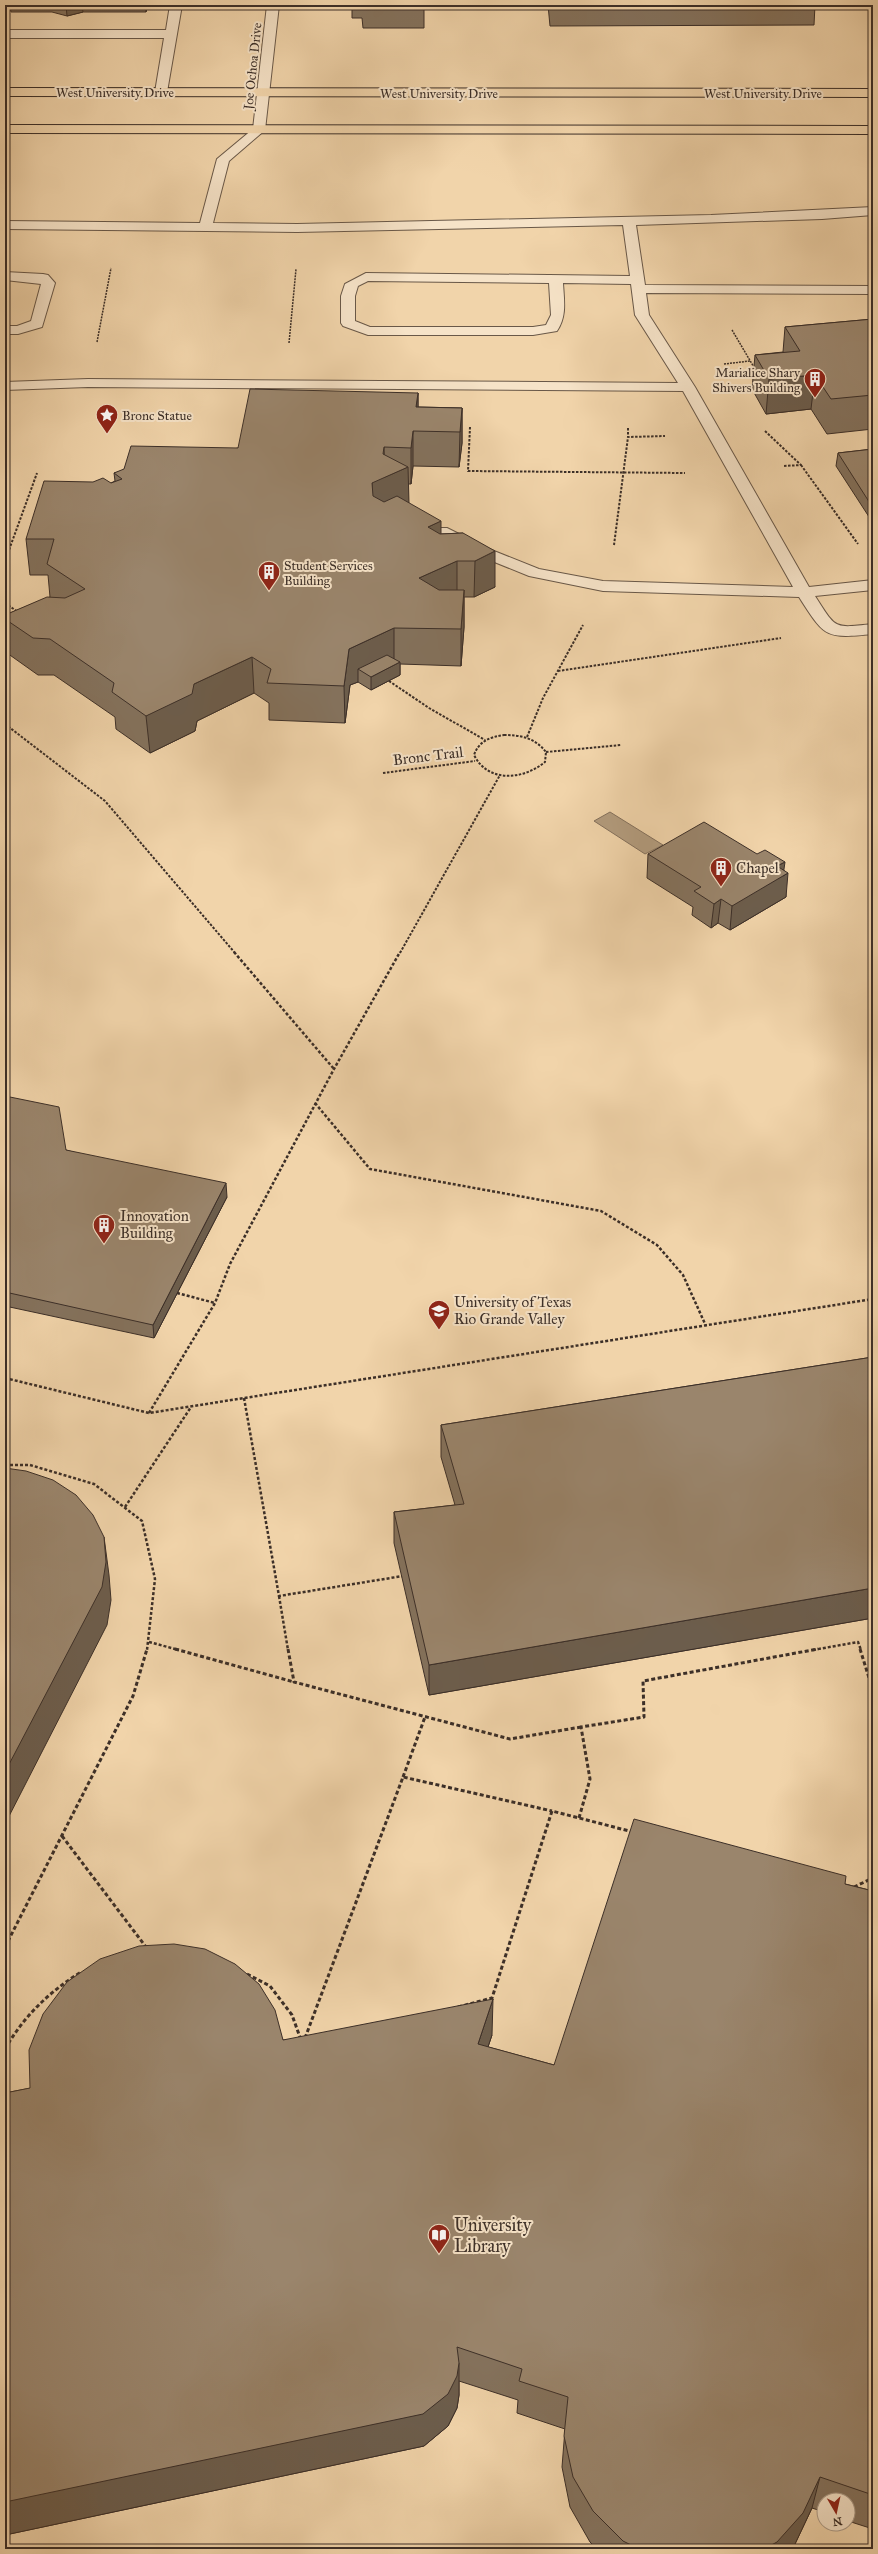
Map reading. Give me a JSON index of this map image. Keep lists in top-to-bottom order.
{
  "streets": {
    "main road": ["West University Drive"],
    "street": ["Joe Ochoa Drive"],
    "path": ["Bronc Trail"]
  },
  "crossings": [
    ["Joe Ochoa Drive", "West University Drive"]
  ],
  "places": {
    "building": [
      "Marialice Shary Shivers Building",
      "Student Services Building",
      "Chapel",
      "Innovation Building"
    ],
    "place": ["Bronc Statue"],
    "school or university": ["University of Texas Rio Grande Valley"],
    "library": ["University Library"]
  },
  "north": "bottom"
}
